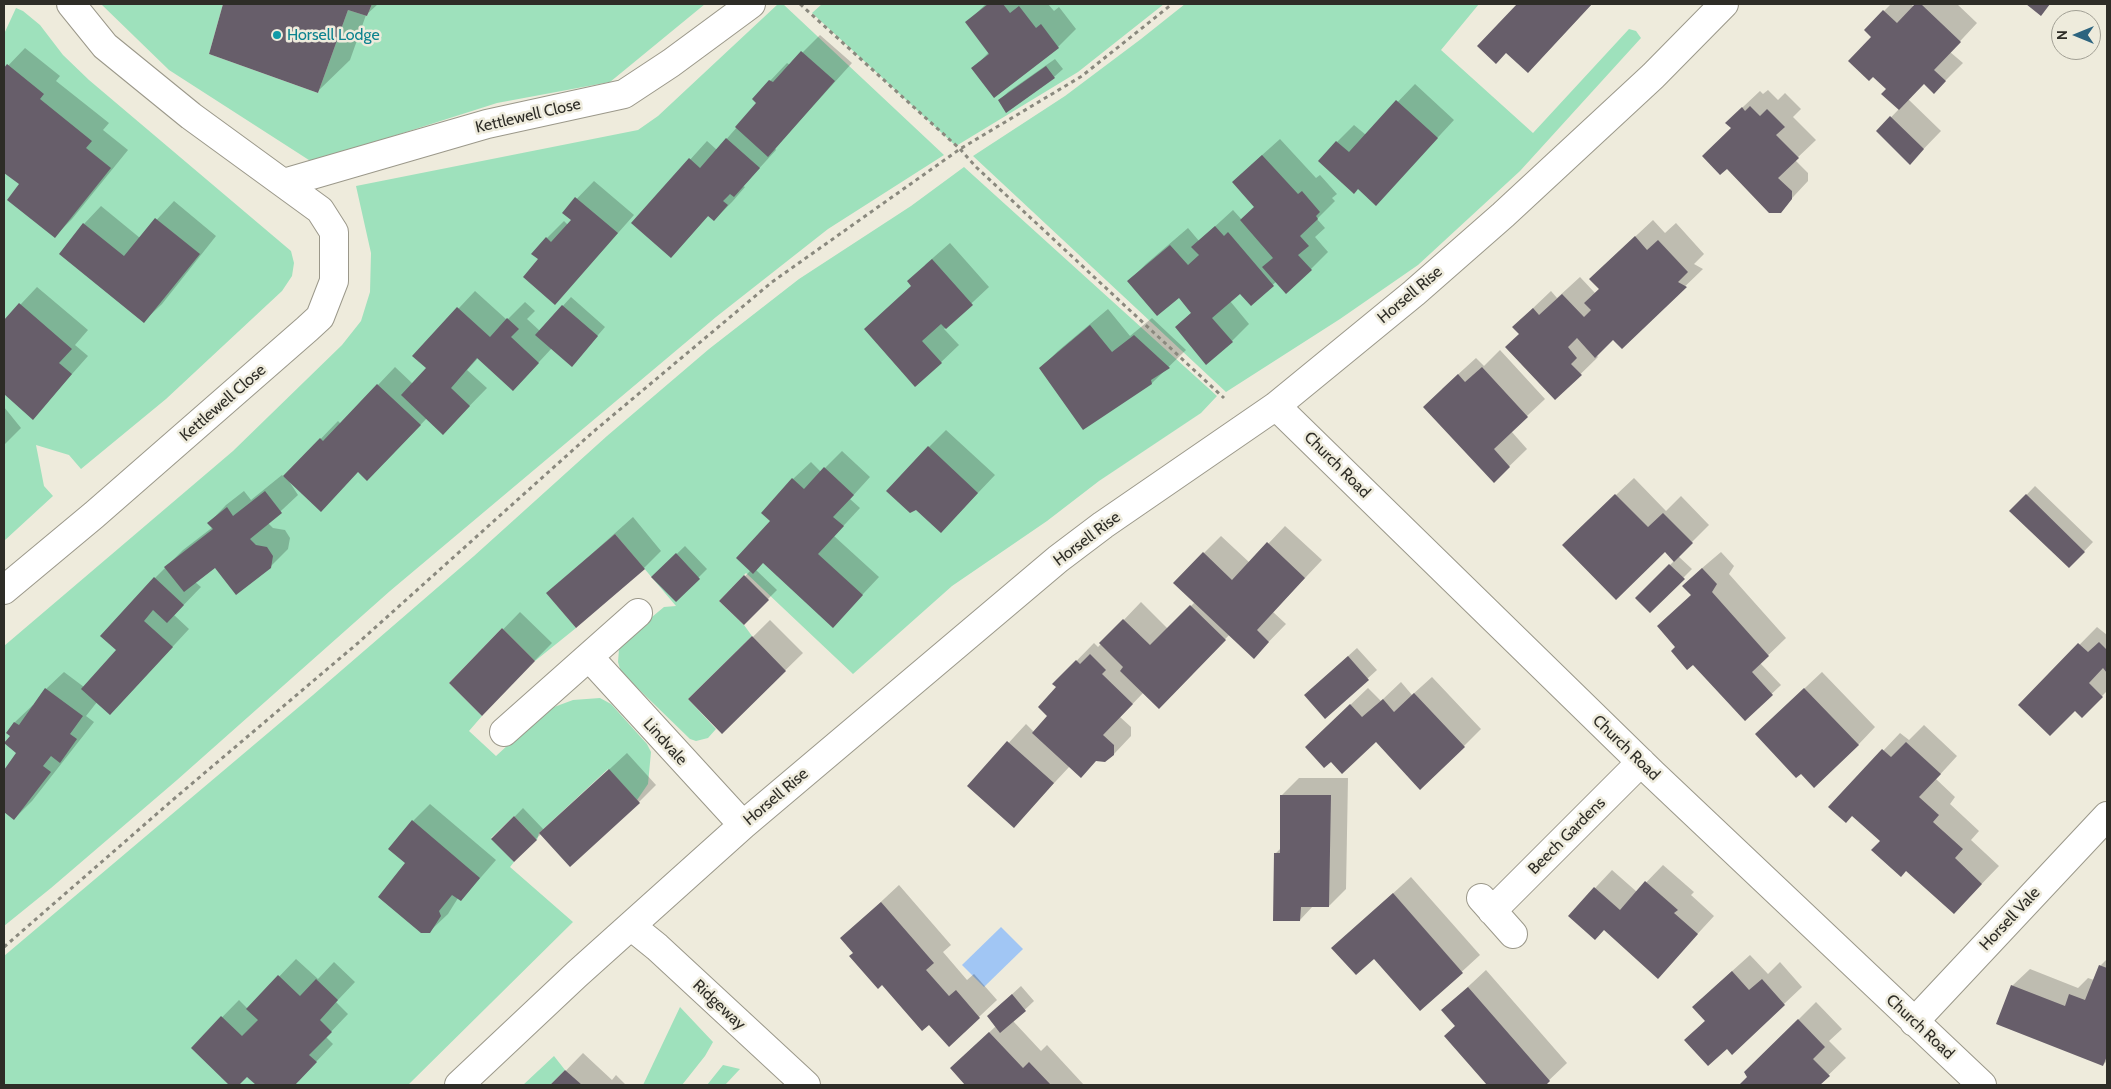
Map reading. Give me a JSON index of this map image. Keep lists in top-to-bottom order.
{
  "streets": {
    "street": [
      "Kettlewell Close",
      "Horsell Rise",
      "Church Road",
      "Lindvale",
      "Beech Gardens",
      "Horsell Vale",
      "Ridgeway"
    ]
  },
  "crossings": [
    ["Horsell Rise", "Church Road"],
    ["Horsell Rise", "Lindvale"],
    ["Horsell Rise", "Ridgeway"],
    ["Church Road", "Beech Gardens"],
    ["Church Road", "Horsell Vale"]
  ],
  "places": ["Horsell Lodge"],
  "north": "left"
}
